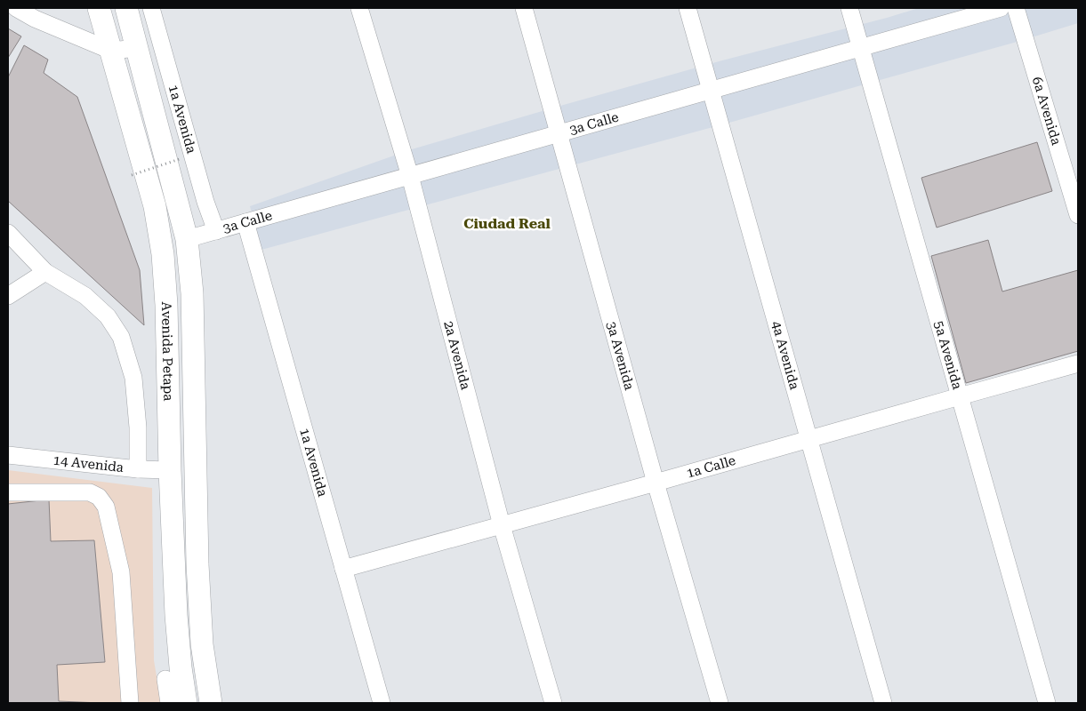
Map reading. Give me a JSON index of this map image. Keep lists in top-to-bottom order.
{
  "streets": {
    "main road": ["Avenida Petapa"],
    "street": [
      "6a Avenida",
      "1a Avenida",
      "3a Calle",
      "2a Avenida",
      "3a Avenida",
      "4a Avenida",
      "5a Avenida",
      "14 Avenida",
      "1a Calle"
    ]
  },
  "crossings": [
    ["1a Avenida", "3a Calle"],
    ["1a Avenida", "1a Calle"],
    ["3a Calle", "Avenida Petapa"],
    ["3a Calle", "2a Avenida"],
    ["3a Calle", "3a Avenida"],
    ["3a Calle", "4a Avenida"],
    ["3a Calle", "5a Avenida"],
    ["Avenida Petapa", "14 Avenida"],
    ["2a Avenida", "1a Calle"],
    ["3a Avenida", "1a Calle"],
    ["4a Avenida", "1a Calle"],
    ["5a Avenida", "1a Calle"]
  ],
  "districts": ["Ciudad Real"]
}
